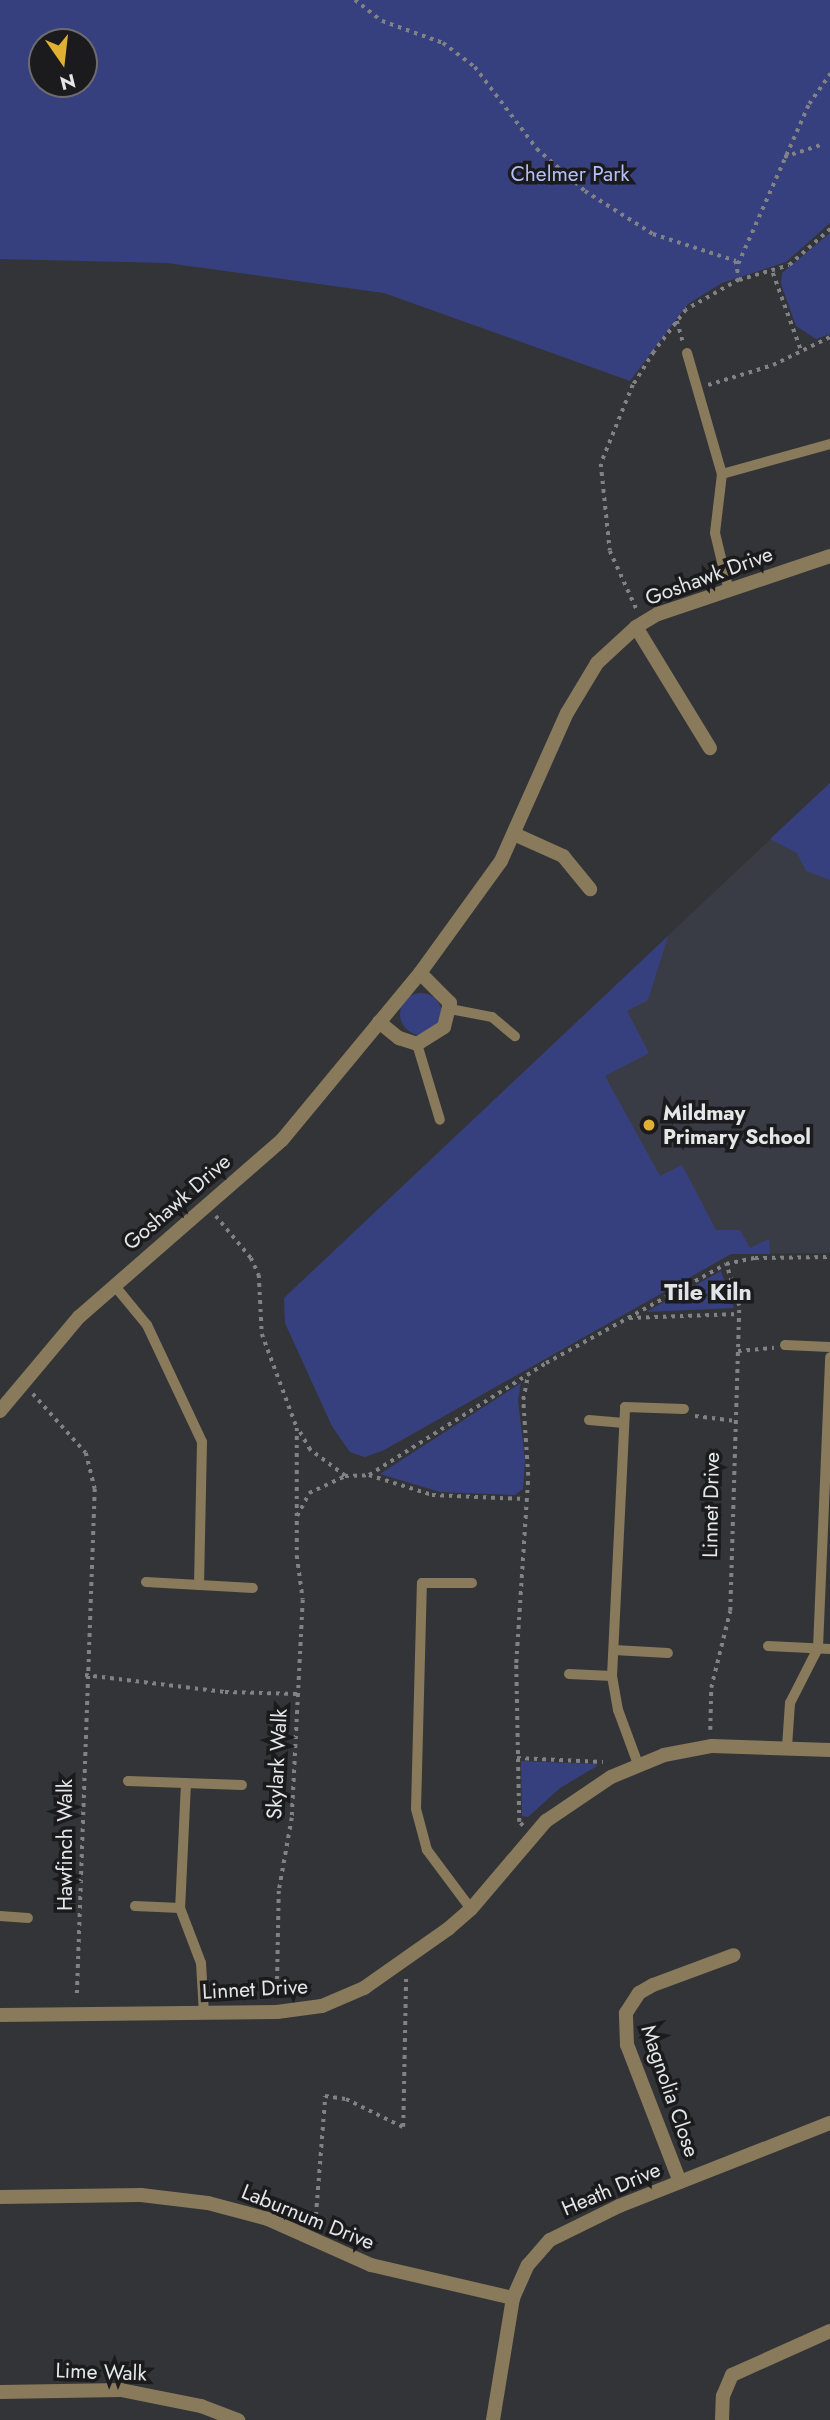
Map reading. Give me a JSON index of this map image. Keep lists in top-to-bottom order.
{
  "streets": {
    "street": [
      "Goshawk Drive",
      "Linnet Drive",
      "Magnolia Close",
      "Heath Drive",
      "Laburnum Drive",
      "Lime Walk"
    ],
    "path": ["Skylark Walk", "Hawfinch Walk"]
  },
  "crossings": [
    ["Goshawk Drive", "Skylark Walk"],
    ["Goshawk Drive", "Hawfinch Walk"],
    ["Linnet Drive", "Skylark Walk"],
    ["Linnet Drive", "Hawfinch Walk"],
    ["Magnolia Close", "Heath Drive"],
    ["Heath Drive", "Laburnum Drive"]
  ],
  "districts": ["Tile Kiln"],
  "parks": ["Chelmer Park"],
  "places": ["Mildmay Primary School"],
  "north": "bottom"
}
